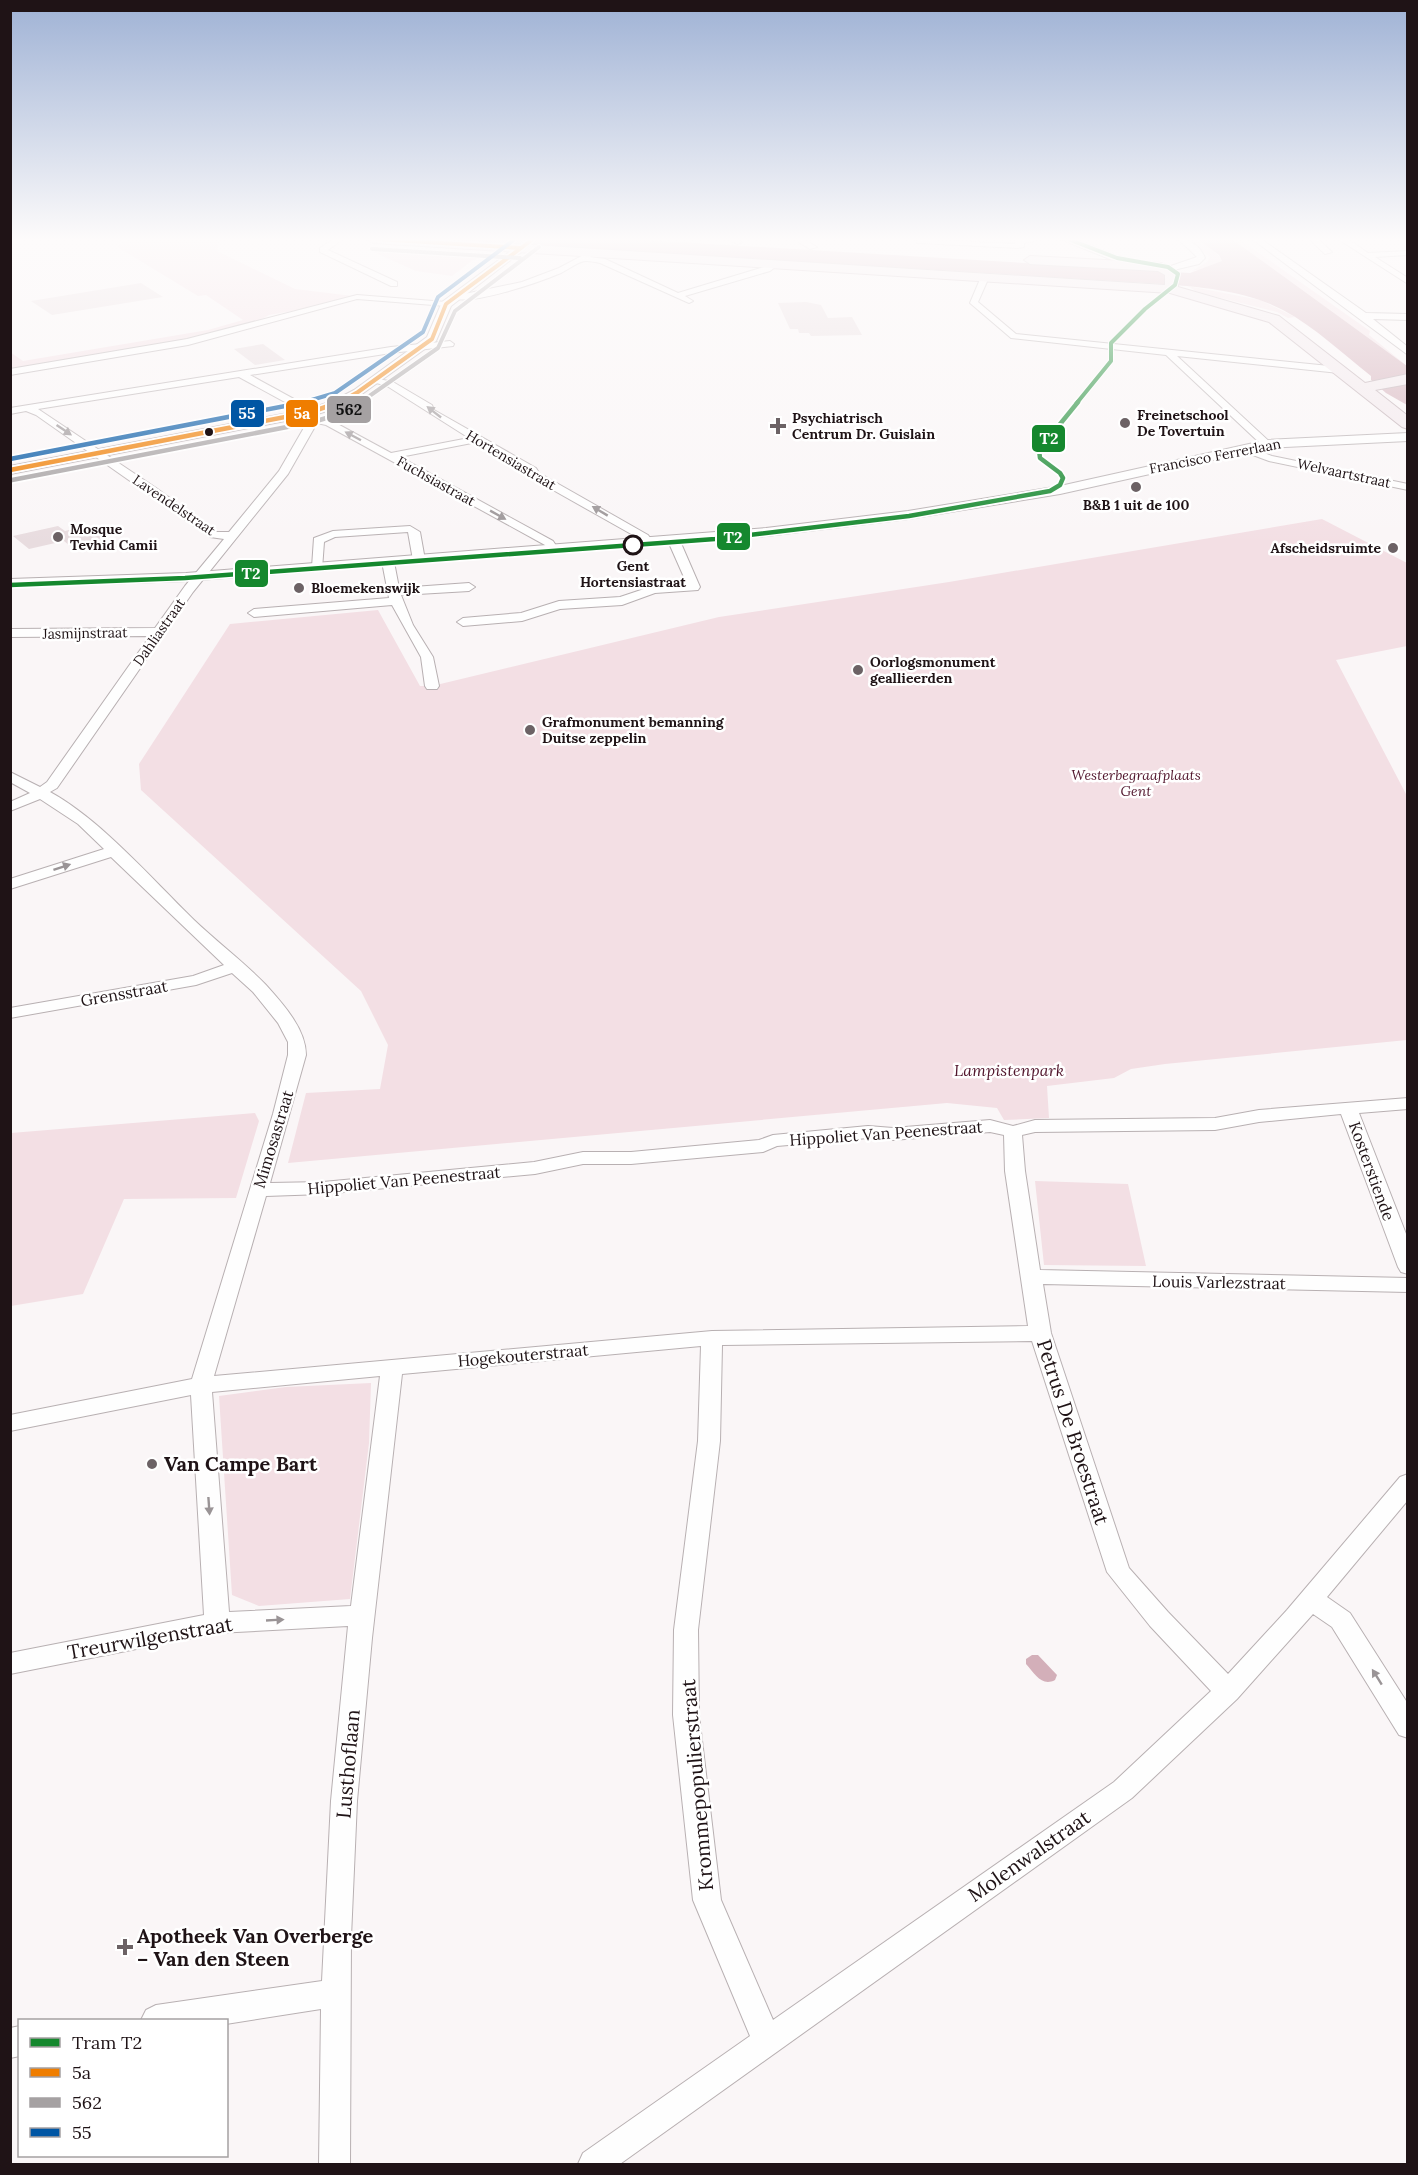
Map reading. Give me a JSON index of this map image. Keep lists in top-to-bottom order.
{
  "streets": {
    "street": [
      "Francisco Ferrerlaan",
      "Hortensiastraat",
      "Welvaartstraat",
      "Fuchsiastraat",
      "Lavendelstraat",
      "Dahliastraat",
      "Jasmijnstraat",
      "Grensstraat",
      "Hippoliet Van Peenestraat",
      "Mimosastraat",
      "Kosterstiende",
      "Louis Varlezstraat",
      "Hogekouterstraat",
      "Petrus De Broestraat",
      "Treurwilgenstraat",
      "Lusthoflaan",
      "Krommepopulierstraat",
      "Molenwalstraat"
    ]
  },
  "crossings": [
    ["Francisco Ferrerlaan", "Hortensiastraat"],
    ["Francisco Ferrerlaan", "Welvaartstraat"],
    ["Francisco Ferrerlaan", "Fuchsiastraat"],
    ["Francisco Ferrerlaan", "Dahliastraat"],
    ["Fuchsiastraat", "Dahliastraat"],
    ["Lavendelstraat", "Dahliastraat"],
    ["Dahliastraat", "Jasmijnstraat"],
    ["Dahliastraat", "Mimosastraat"],
    ["Grensstraat", "Mimosastraat"],
    ["Hippoliet Van Peenestraat", "Mimosastraat"],
    ["Hippoliet Van Peenestraat", "Kosterstiende"],
    ["Hippoliet Van Peenestraat", "Petrus De Broestraat"],
    ["Mimosastraat", "Hogekouterstraat"],
    ["Mimosastraat", "Treurwilgenstraat"],
    ["Louis Varlezstraat", "Petrus De Broestraat"],
    ["Hogekouterstraat", "Petrus De Broestraat"],
    ["Hogekouterstraat", "Lusthoflaan"],
    ["Hogekouterstraat", "Krommepopulierstraat"],
    ["Petrus De Broestraat", "Molenwalstraat"],
    ["Treurwilgenstraat", "Lusthoflaan"],
    ["Krommepopulierstraat", "Molenwalstraat"]
  ],
  "one_way": ["Hortensiastraat", "Treurwilgenstraat"],
  "parks": ["Westerbegraafplaats Gent", "Lampistenpark"],
  "places": {
    "other": [
      "Freinetschool De Tovertuin",
      "B&B 1 uit de 100",
      "Mosque Tevhid Camii",
      "Gent Hortensiastraat",
      "Afscheidsruimte",
      "Bloemekenswijk",
      "Oorlogsmonument geallieerden",
      "Grafmonument bemanning Duitse zeppelin",
      "Van Campe Bart"
    ],
    "health": ["Psychiatrisch Centrum Dr. Guislain", "Apotheek Van Overberge – Van den Steen"]
  },
  "lines": [
    "tram line T2",
    "transit line 5a",
    "transit line 562",
    "transit line 55"
  ],
  "legend": [
    "Tram T2",
    "5a",
    "562",
    "55"
  ]
}
